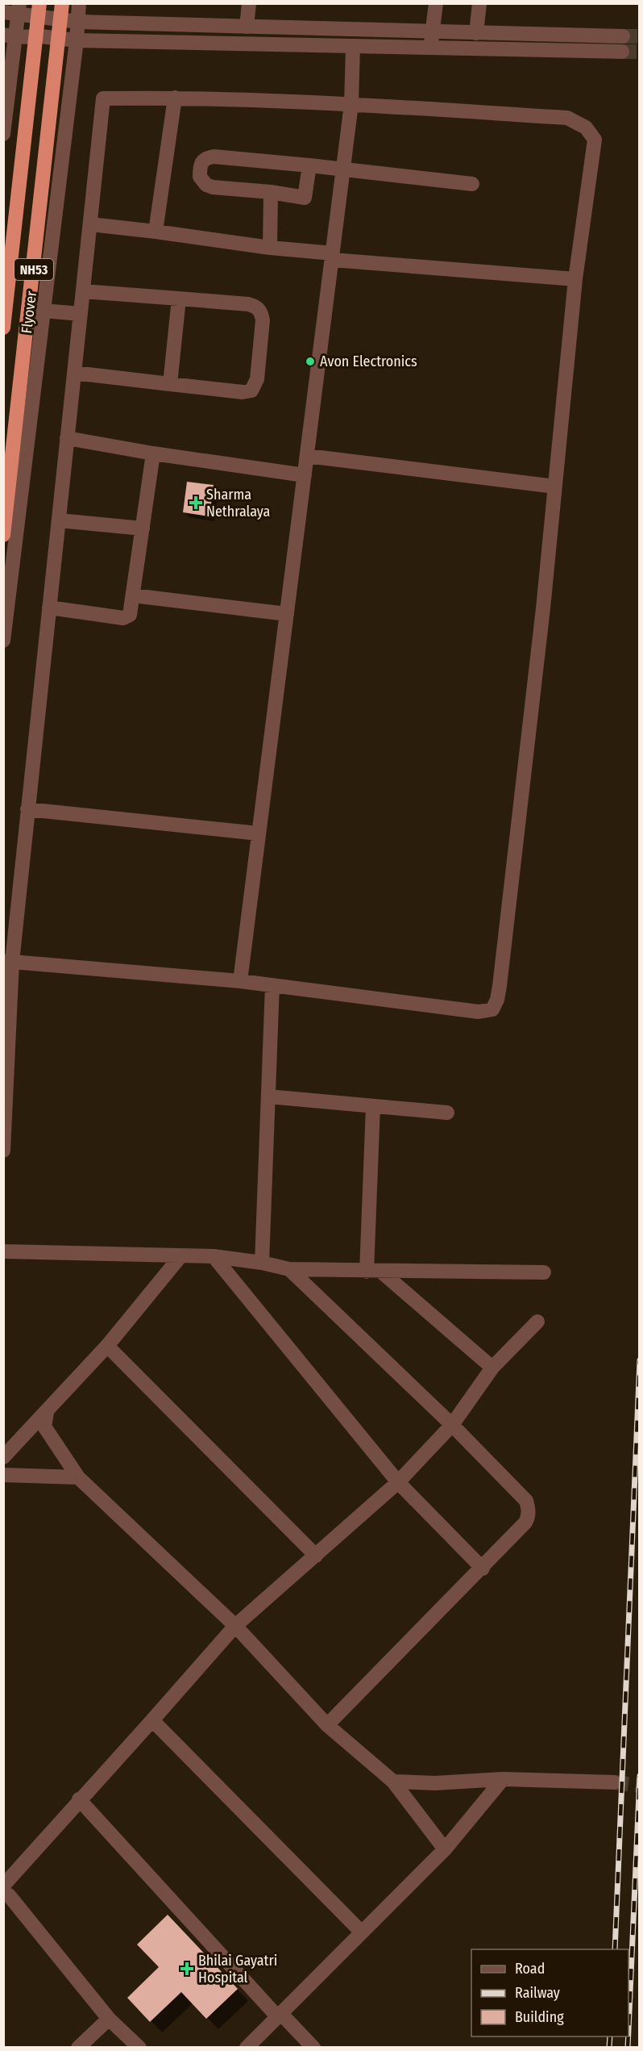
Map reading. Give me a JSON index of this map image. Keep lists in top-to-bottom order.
{
  "streets": {
    "highway": ["NH53", "Flyover"]
  },
  "places": {
    "other": ["Avon Electronics"],
    "health": ["Sharma Nethralaya", "Bhilai Gayatri Hospital"]
  },
  "legend": ["Road", "Railway", "Building"]
}
